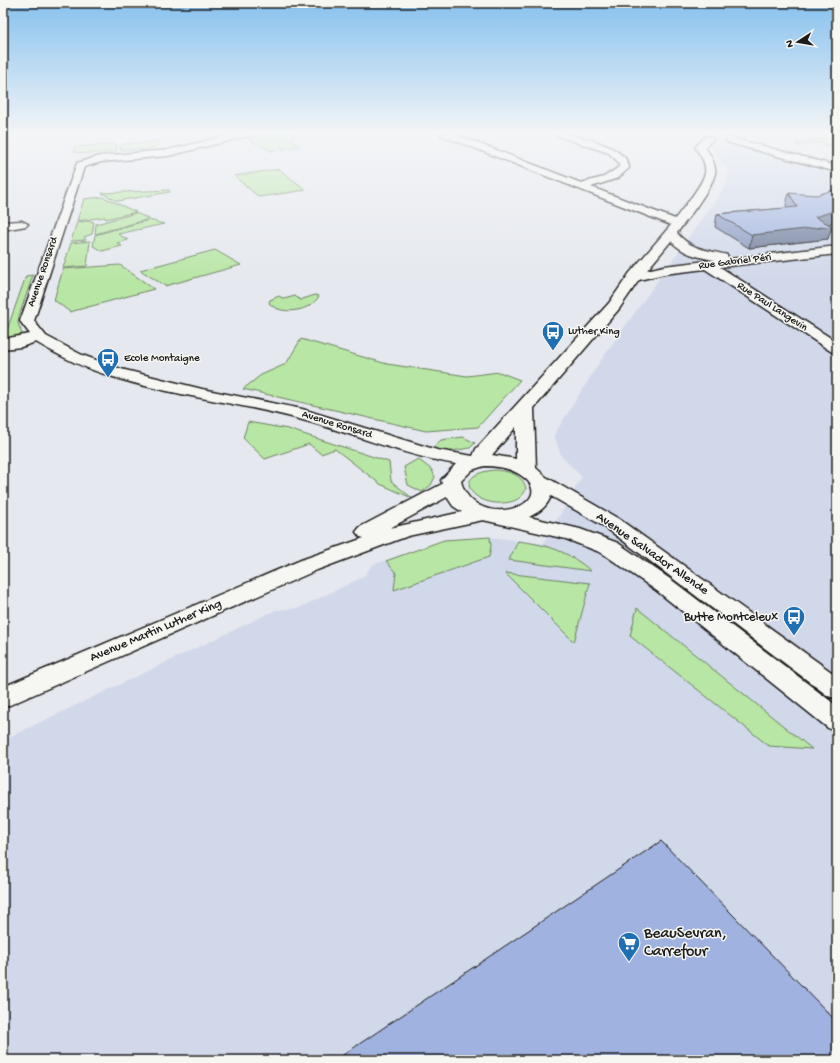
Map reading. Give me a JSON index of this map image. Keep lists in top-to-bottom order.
{
  "streets": {
    "street": [
      "Rue Gabriel Péri",
      "Avenue Ronsard",
      "Rue Paul Langevin",
      "Avenue Salvador Allende",
      "Avenue Martin Luther King"
    ]
  },
  "crossings": [
    ["Rue Gabriel Péri", "Rue Paul Langevin"],
    ["Avenue Ronsard", "Avenue Salvador Allende"],
    ["Avenue Ronsard", "Avenue Martin Luther King"],
    ["Avenue Salvador Allende", "Avenue Martin Luther King"]
  ],
  "places": {
    "bus stop": ["Luther King", "Ecole Montaigne", "Butte Montceleux"],
    "supermarket": ["BeauSevran, Carrefour"]
  },
  "north": "left"
}
